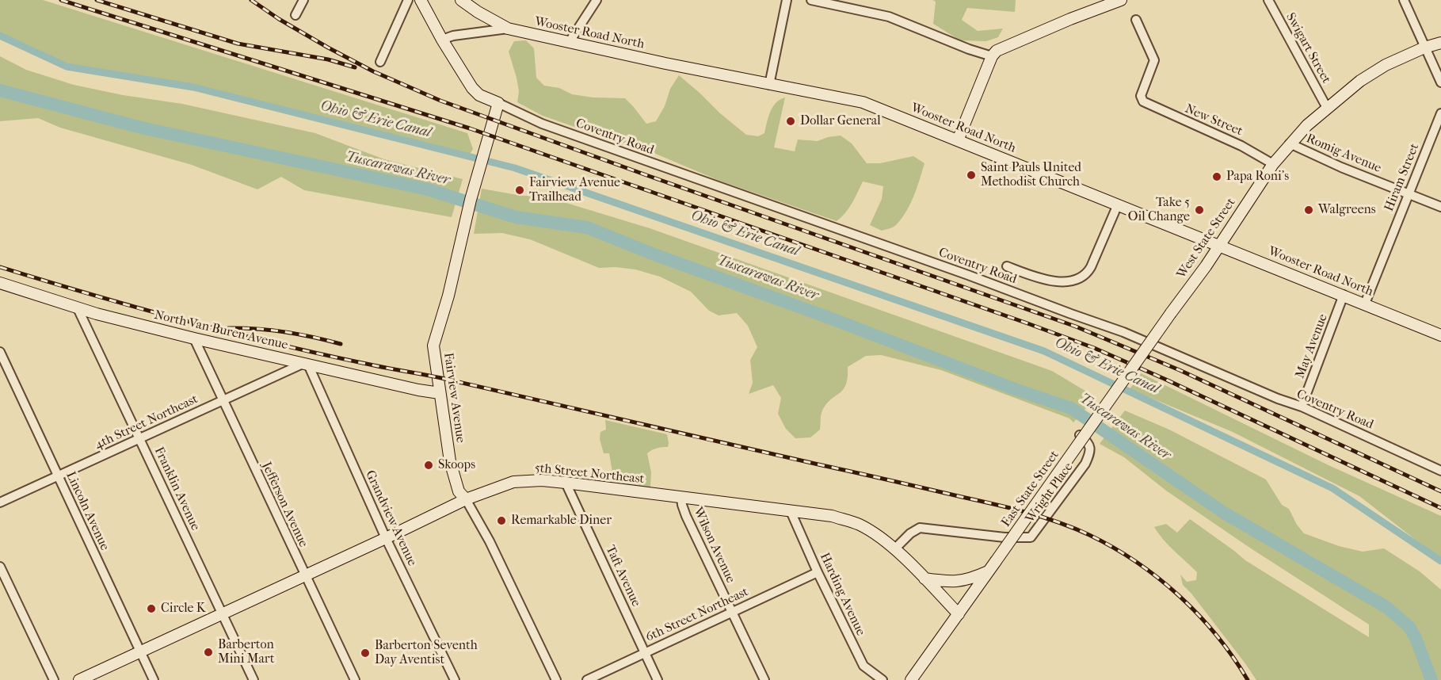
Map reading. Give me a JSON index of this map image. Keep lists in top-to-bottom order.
{
  "streets": {
    "main road": [
      "Wooster Road North",
      "West State Street",
      "North Van Buren Avenue",
      "Fairview Avenue",
      "5th Street Northeast",
      "East State Street"
    ],
    "street": [
      "Swigart Street",
      "New Street",
      "Coventry Road",
      "Romig Avenue",
      "Hiram Street",
      "May Avenue",
      "4th Street Northeast",
      "Franklin Avenue",
      "Wright Place",
      "Jefferson Avenue",
      "Lincoln Avenue",
      "Grandview Avenue",
      "Wilson Avenue",
      "Taft Avenue",
      "Harding Avenue",
      "6th Street Northeast"
    ]
  },
  "crossings": [
    ["Wooster Road North", "Hiram Street"],
    ["Wooster Road North", "West State Street"],
    ["Wooster Road North", "May Avenue"],
    ["Swigart Street", "West State Street"],
    ["New Street", "West State Street"],
    ["Coventry Road", "May Avenue"],
    ["Coventry Road", "Fairview Avenue"],
    ["Romig Avenue", "Hiram Street"],
    ["Romig Avenue", "West State Street"],
    ["West State Street", "East State Street"],
    ["North Van Buren Avenue", "Fairview Avenue"],
    ["North Van Buren Avenue", "4th Street Northeast"],
    ["North Van Buren Avenue", "Franklin Avenue"],
    ["North Van Buren Avenue", "Jefferson Avenue"],
    ["North Van Buren Avenue", "Grandview Avenue"],
    ["Fairview Avenue", "5th Street Northeast"],
    ["4th Street Northeast", "Franklin Avenue"],
    ["4th Street Northeast", "Jefferson Avenue"],
    ["4th Street Northeast", "Lincoln Avenue"],
    ["4th Street Northeast", "Grandview Avenue"],
    ["5th Street Northeast", "Franklin Avenue"],
    ["5th Street Northeast", "East State Street"],
    ["5th Street Northeast", "Wright Place"],
    ["5th Street Northeast", "Jefferson Avenue"],
    ["5th Street Northeast", "Lincoln Avenue"],
    ["5th Street Northeast", "Grandview Avenue"],
    ["5th Street Northeast", "Wilson Avenue"],
    ["5th Street Northeast", "Taft Avenue"],
    ["5th Street Northeast", "Harding Avenue"],
    ["Wilson Avenue", "6th Street Northeast"],
    ["Taft Avenue", "6th Street Northeast"],
    ["Harding Avenue", "6th Street Northeast"]
  ],
  "water": ["Ohio & Erie Canal", "Tuscarawas River"],
  "places": [
    "Dollar General",
    "Saint Pauls United Methodist Church",
    "Papa Roni's",
    "Fairview Avenue Trailhead",
    "Take 5 Oil Change",
    "Walgreens",
    "Skoops",
    "Remarkable Diner",
    "Circle K",
    "Barberton Mini Mart",
    "Barberton Seventh Day Aventist"
  ]
}
